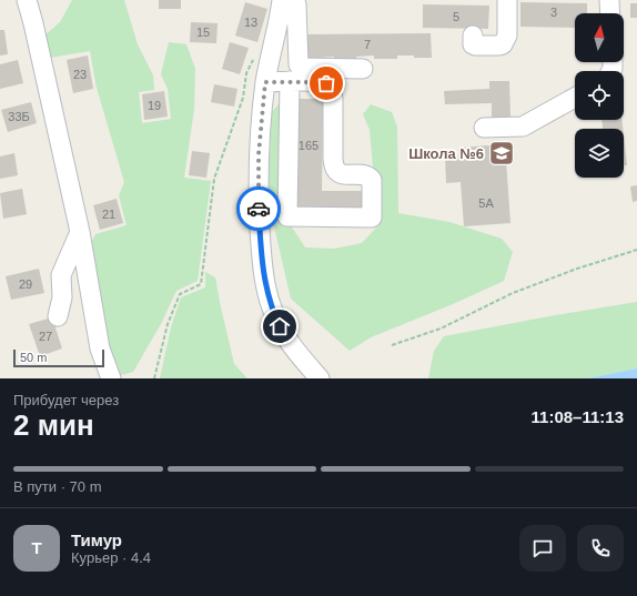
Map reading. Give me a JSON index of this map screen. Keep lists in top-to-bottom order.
{
  "places": {
    "school or university": ["Школа №6"]
  },
  "house_numbers": [
    "3",
    "5",
    "13",
    "15",
    "7",
    "23",
    "19",
    "33Б",
    "165",
    "5А",
    "21",
    "29",
    "27"
  ],
  "scale_bar": "50 m",
  "north": "top",
  "page": {
    "scale": "50 m",
    "heading": ["2 мин", "Прибудет через", "11:08–11:13"],
    "panel": ["Тимур", "Курьер · 4.4"],
    "bar": "В пути · 70 m",
    "round": "Т"
  }
}
